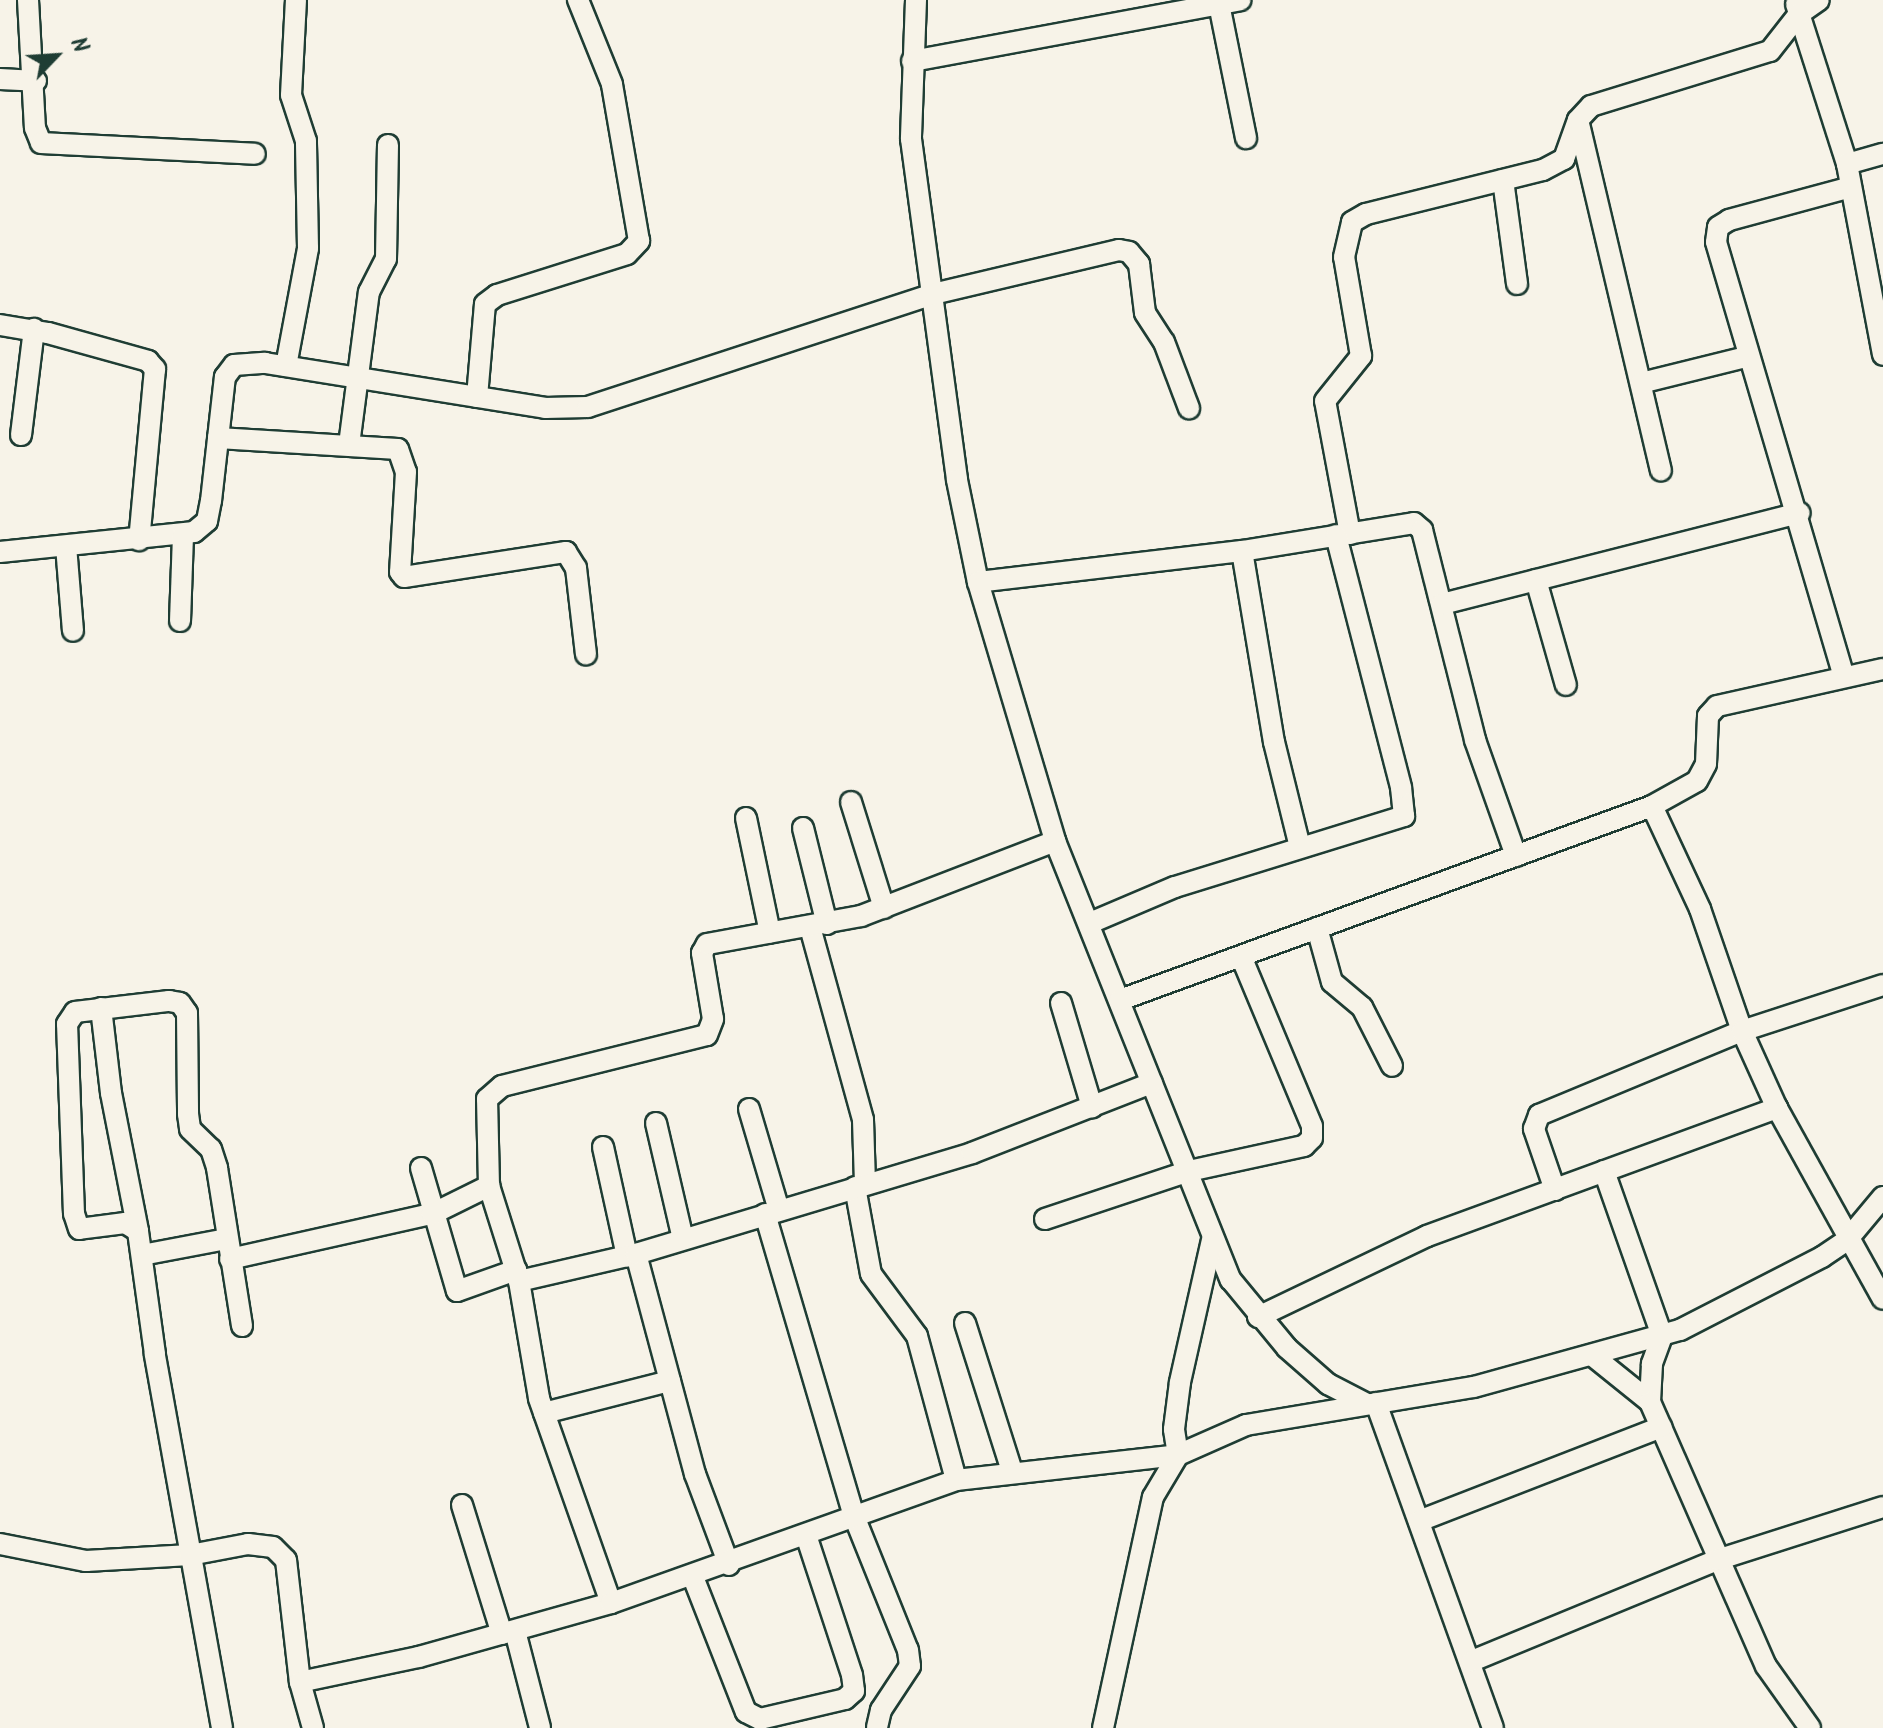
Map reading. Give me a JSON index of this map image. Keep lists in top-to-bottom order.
{
  "north": "top right"
}
